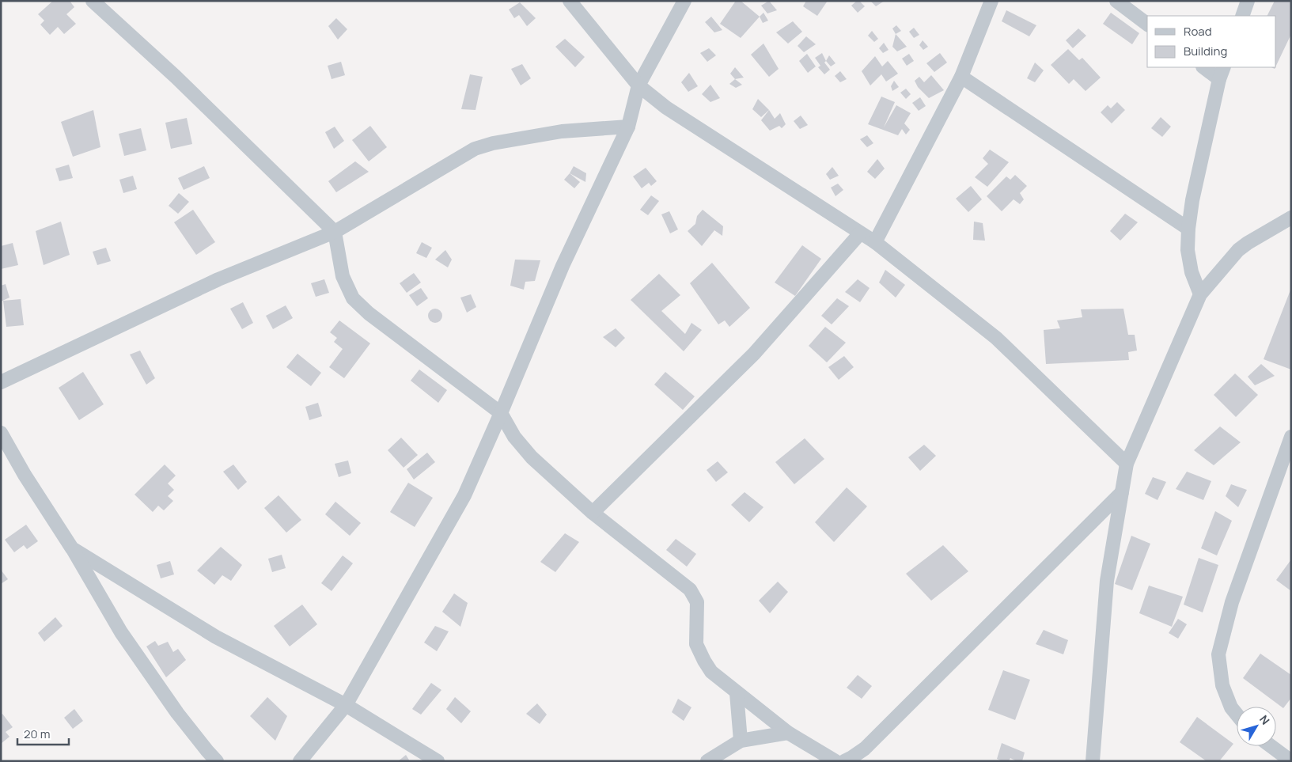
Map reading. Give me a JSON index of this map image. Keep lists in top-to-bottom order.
{
  "legend": ["Road", "Building"],
  "scale_bar": "20 m",
  "north": "top right"
}
